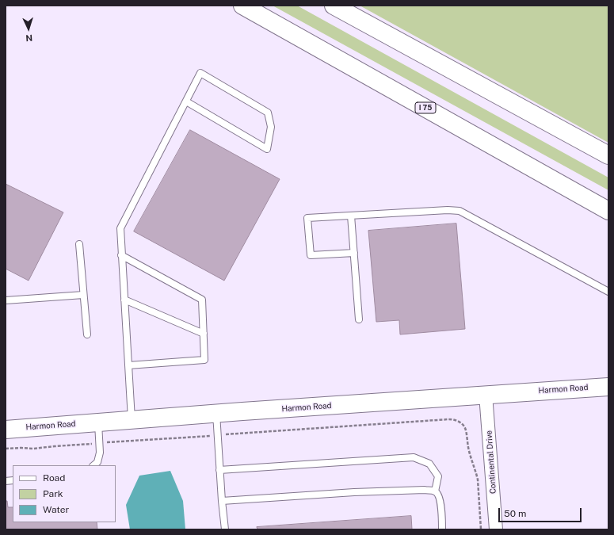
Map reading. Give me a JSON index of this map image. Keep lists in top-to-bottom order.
{
  "streets": {
    "main road": ["I 75", "Harmon Road"],
    "street": ["Continental Drive"]
  },
  "crossings": [
    ["Harmon Road", "Continental Drive"]
  ],
  "legend": ["Road", "Park", "Water"],
  "scale_bar": "50 m",
  "north": "bottom"
}
